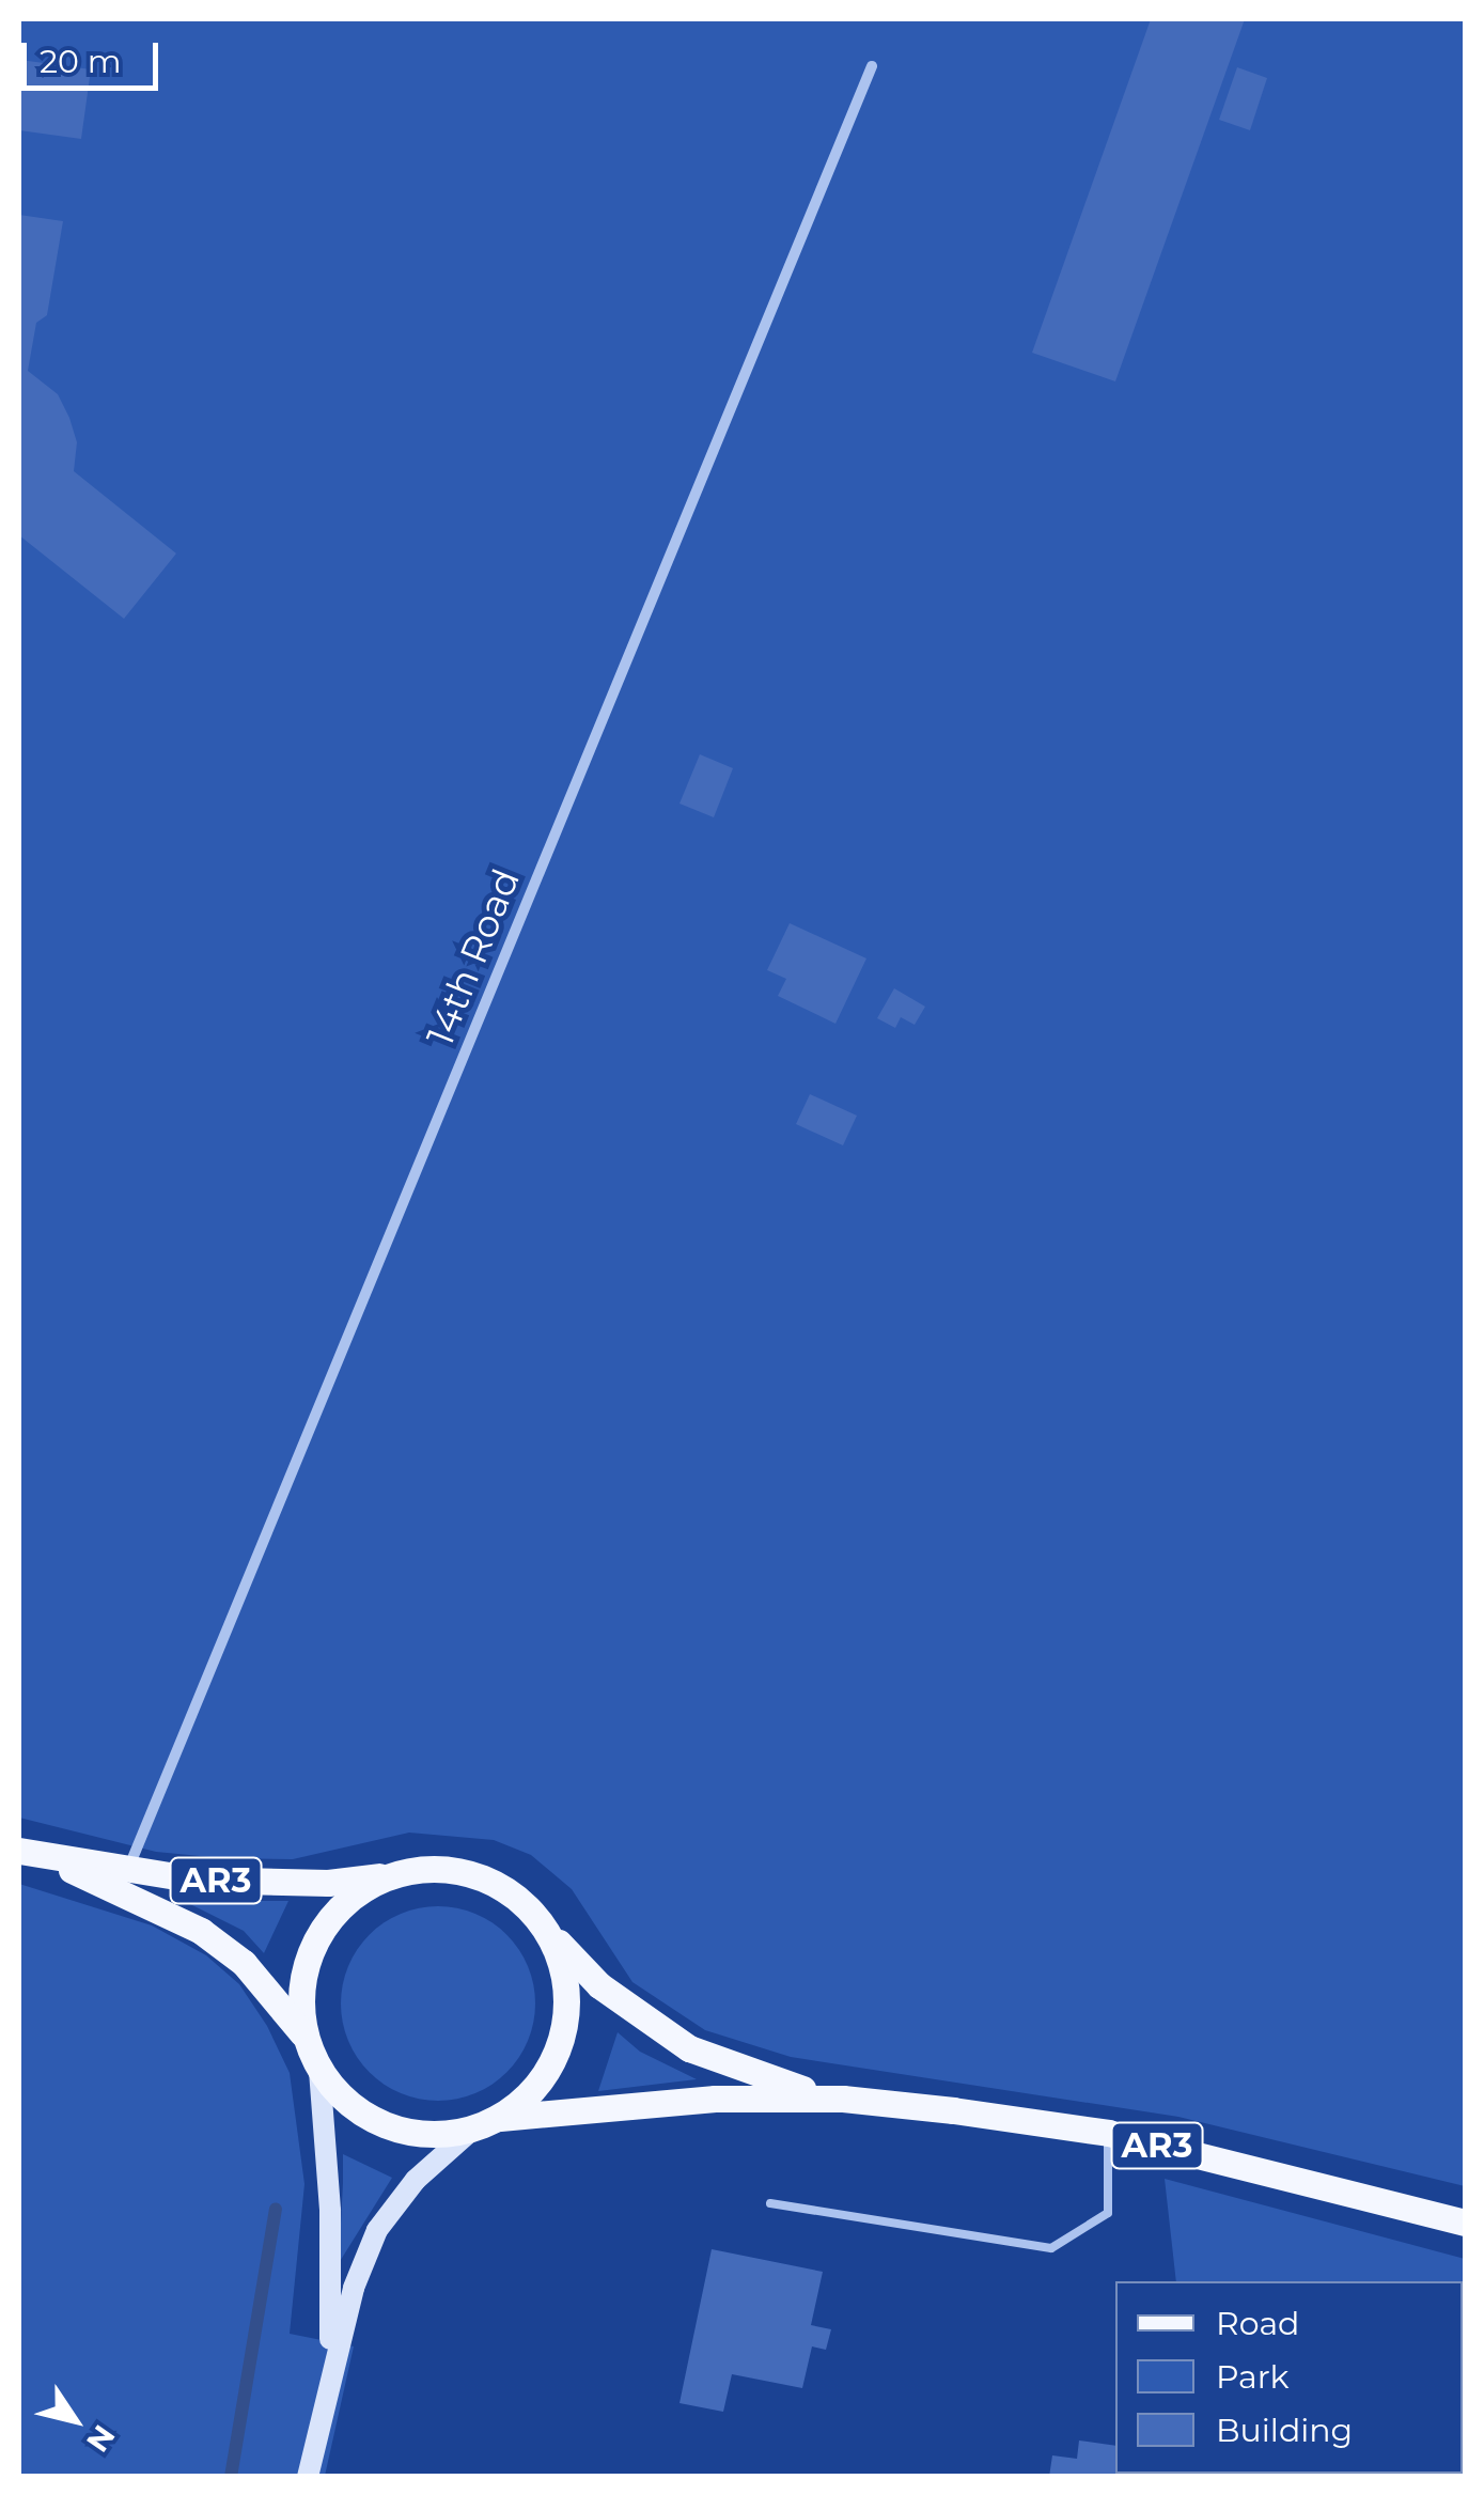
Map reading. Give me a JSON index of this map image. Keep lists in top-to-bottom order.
{
  "streets": {
    "main road": ["AR3"],
    "street": ["14th Road"]
  },
  "crossings": [
    ["14th Road", "AR3"]
  ],
  "legend": ["Road", "Park", "Building"],
  "scale_bar": "20 m",
  "north": "bottom right"
}
